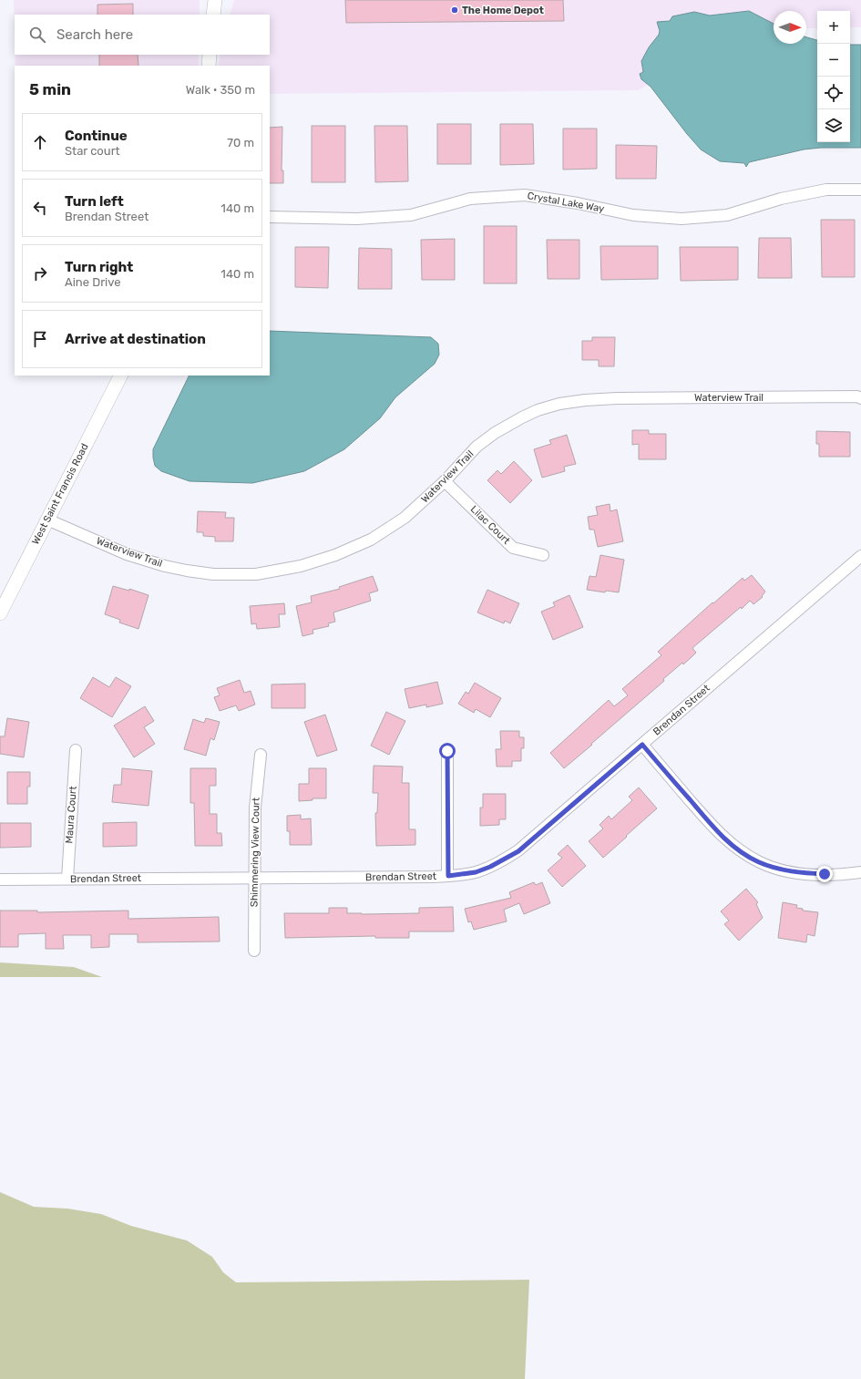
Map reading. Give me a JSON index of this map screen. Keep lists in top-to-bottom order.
{
  "streets": {
    "street": [
      "Crystal Lake Way",
      "Waterview Trail",
      "West Saint Francis Road",
      "Lilac Court",
      "Brendan Street",
      "Maura Court",
      "Shimmering View Court"
    ]
  },
  "crossings": [
    ["Waterview Trail", "West Saint Francis Road"],
    ["Waterview Trail", "Lilac Court"],
    ["Brendan Street", "Maura Court"],
    ["Brendan Street", "Shimmering View Court"]
  ],
  "places": ["The Home Depot"],
  "north": "right",
  "page": {
    "map_buttons": ["+", "−"],
    "search": "Search here",
    "heading": ["5 min", "Walk · 350 m"],
    "list": [
      ["Continue", "Star court", "70 m"],
      ["Turn left", "Brendan Street", "140 m"],
      ["Turn right", "Aine Drive", "140 m"],
      "Arrive at destination"
    ]
  }
}
